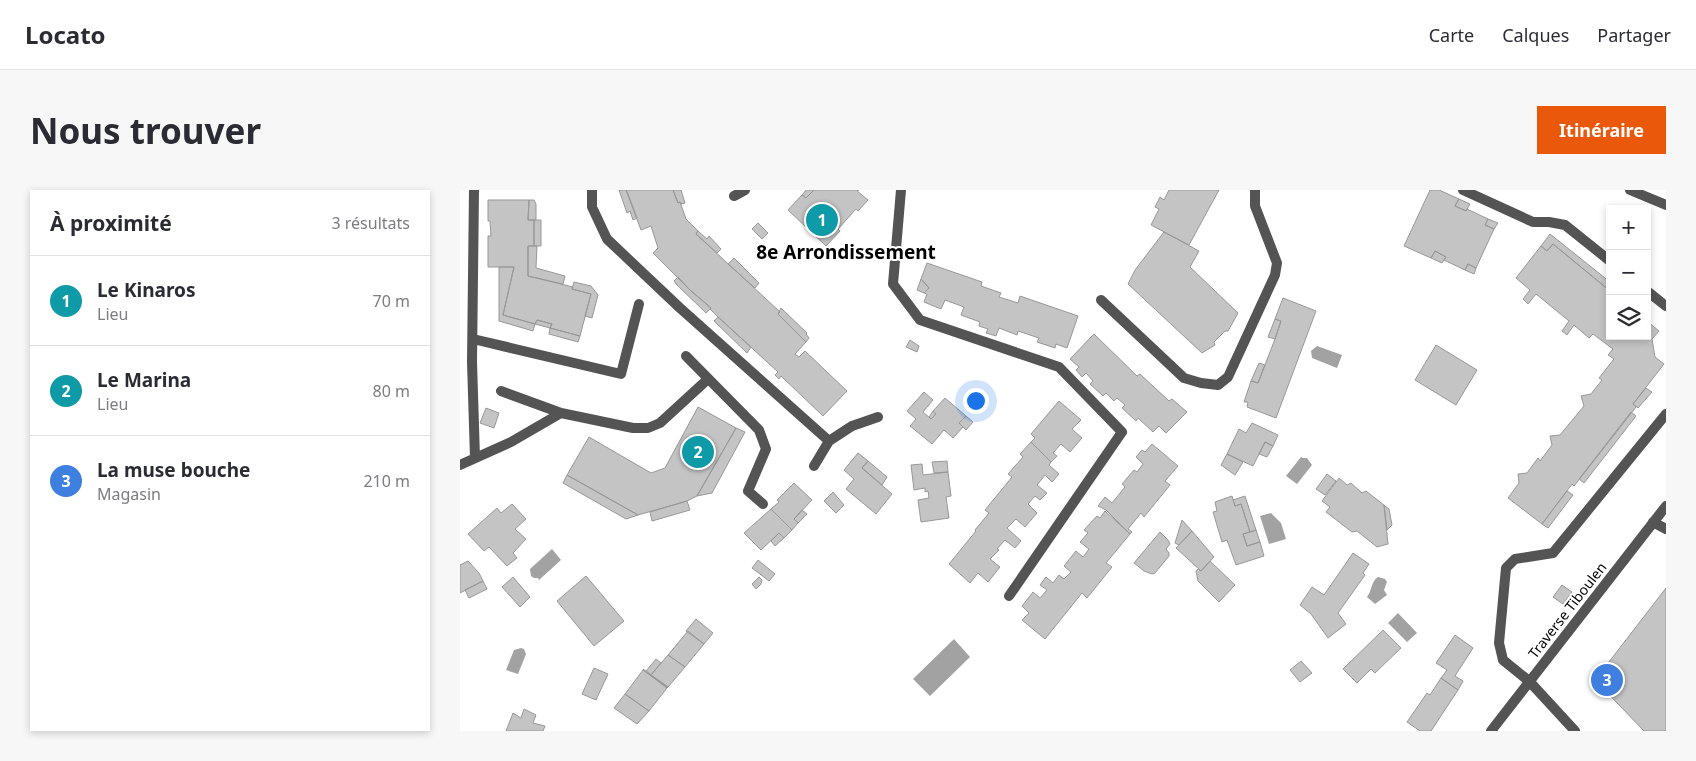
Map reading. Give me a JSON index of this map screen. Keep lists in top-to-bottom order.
{
  "streets": {
    "street": ["Traverse Tiboulen"]
  },
  "districts": ["8e Arrondissement"],
  "page": {
    "header": "Locato",
    "nav": ["Carte", "Calques", "Partager"],
    "buttons": "Itinéraire",
    "title": "Nous trouver",
    "heading": ["À proximité", "3 résultats"],
    "pins": ["1", "2", "3"],
    "map_buttons": ["+", "−"],
    "list": [
      {
        "mark": "1",
        "name": "Le Kinaros",
        "note": "Lieu",
        "value": "70 m"
      },
      {
        "mark": "2",
        "name": "Le Marina",
        "note": "Lieu",
        "value": "80 m"
      },
      {
        "mark": "3",
        "name": "La muse bouche",
        "note": "Magasin",
        "value": "210 m"
      }
    ]
  }
}
